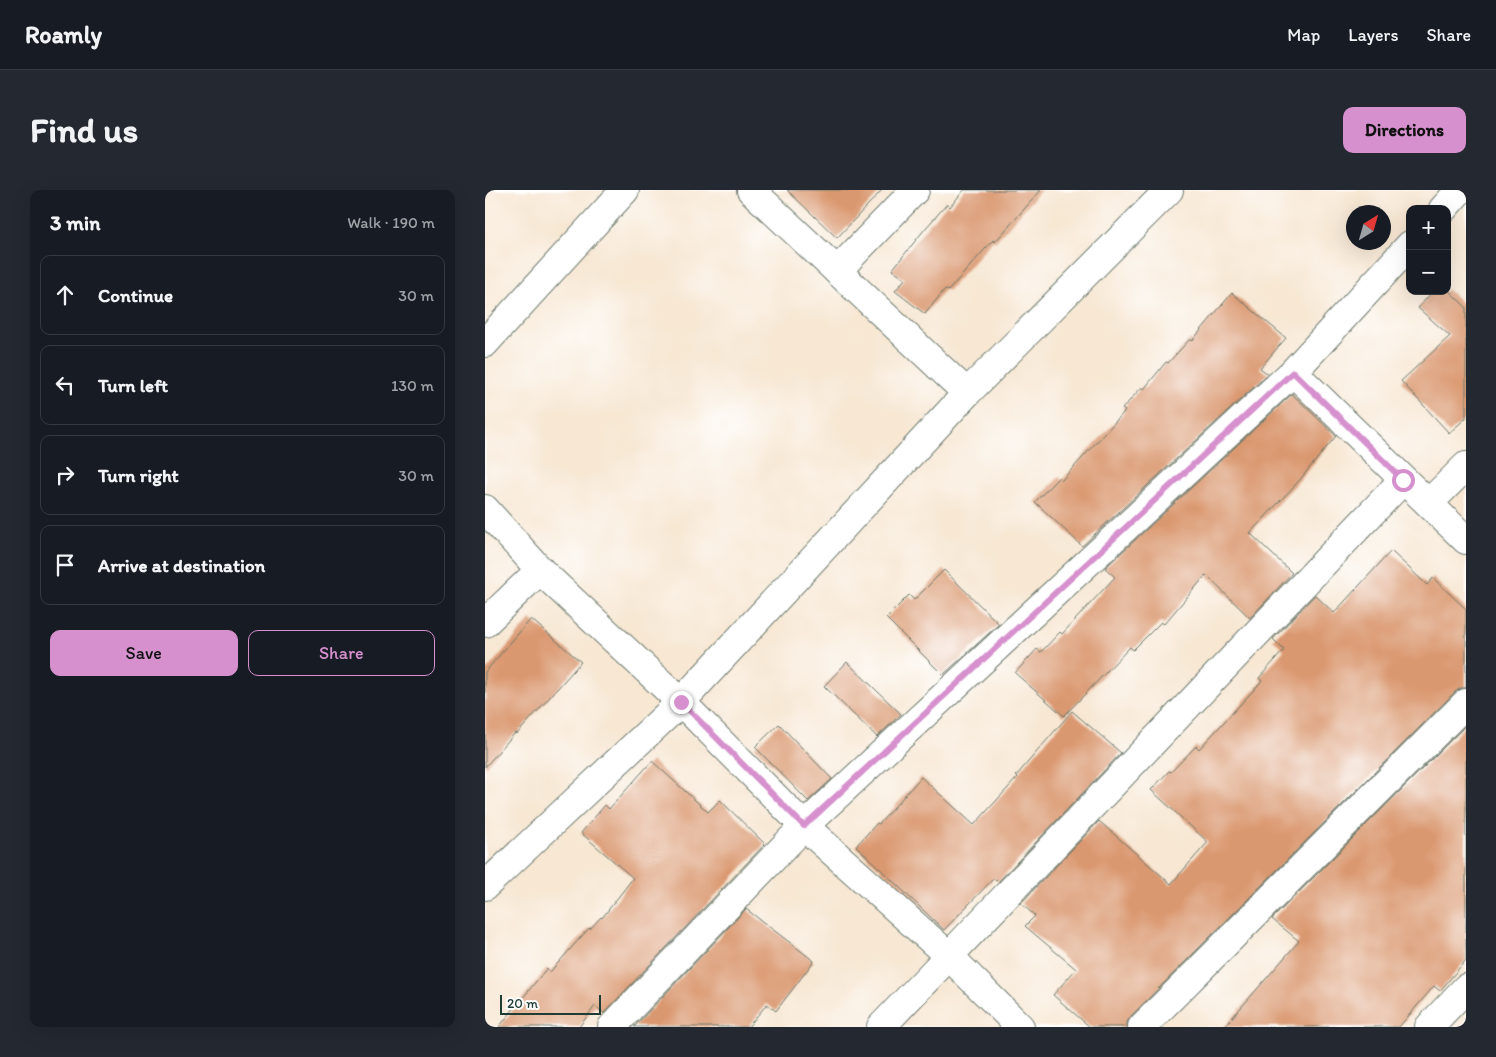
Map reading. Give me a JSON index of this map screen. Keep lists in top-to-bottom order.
{
  "scale_bar": "20 m",
  "north": "top right",
  "page": {
    "header": "Roamly",
    "nav": ["Map", "Layers", "Share"],
    "buttons": [
      "Directions",
      ["Save", "Share"]
    ],
    "title": "Find us",
    "heading": ["3 min", "Walk · 190 m"],
    "map_buttons": ["+", "−"],
    "list": [
      ["Continue", "30 m"],
      ["Turn left", "130 m"],
      ["Turn right", "30 m"],
      "Arrive at destination"
    ],
    "scale": "20 m"
  }
}
